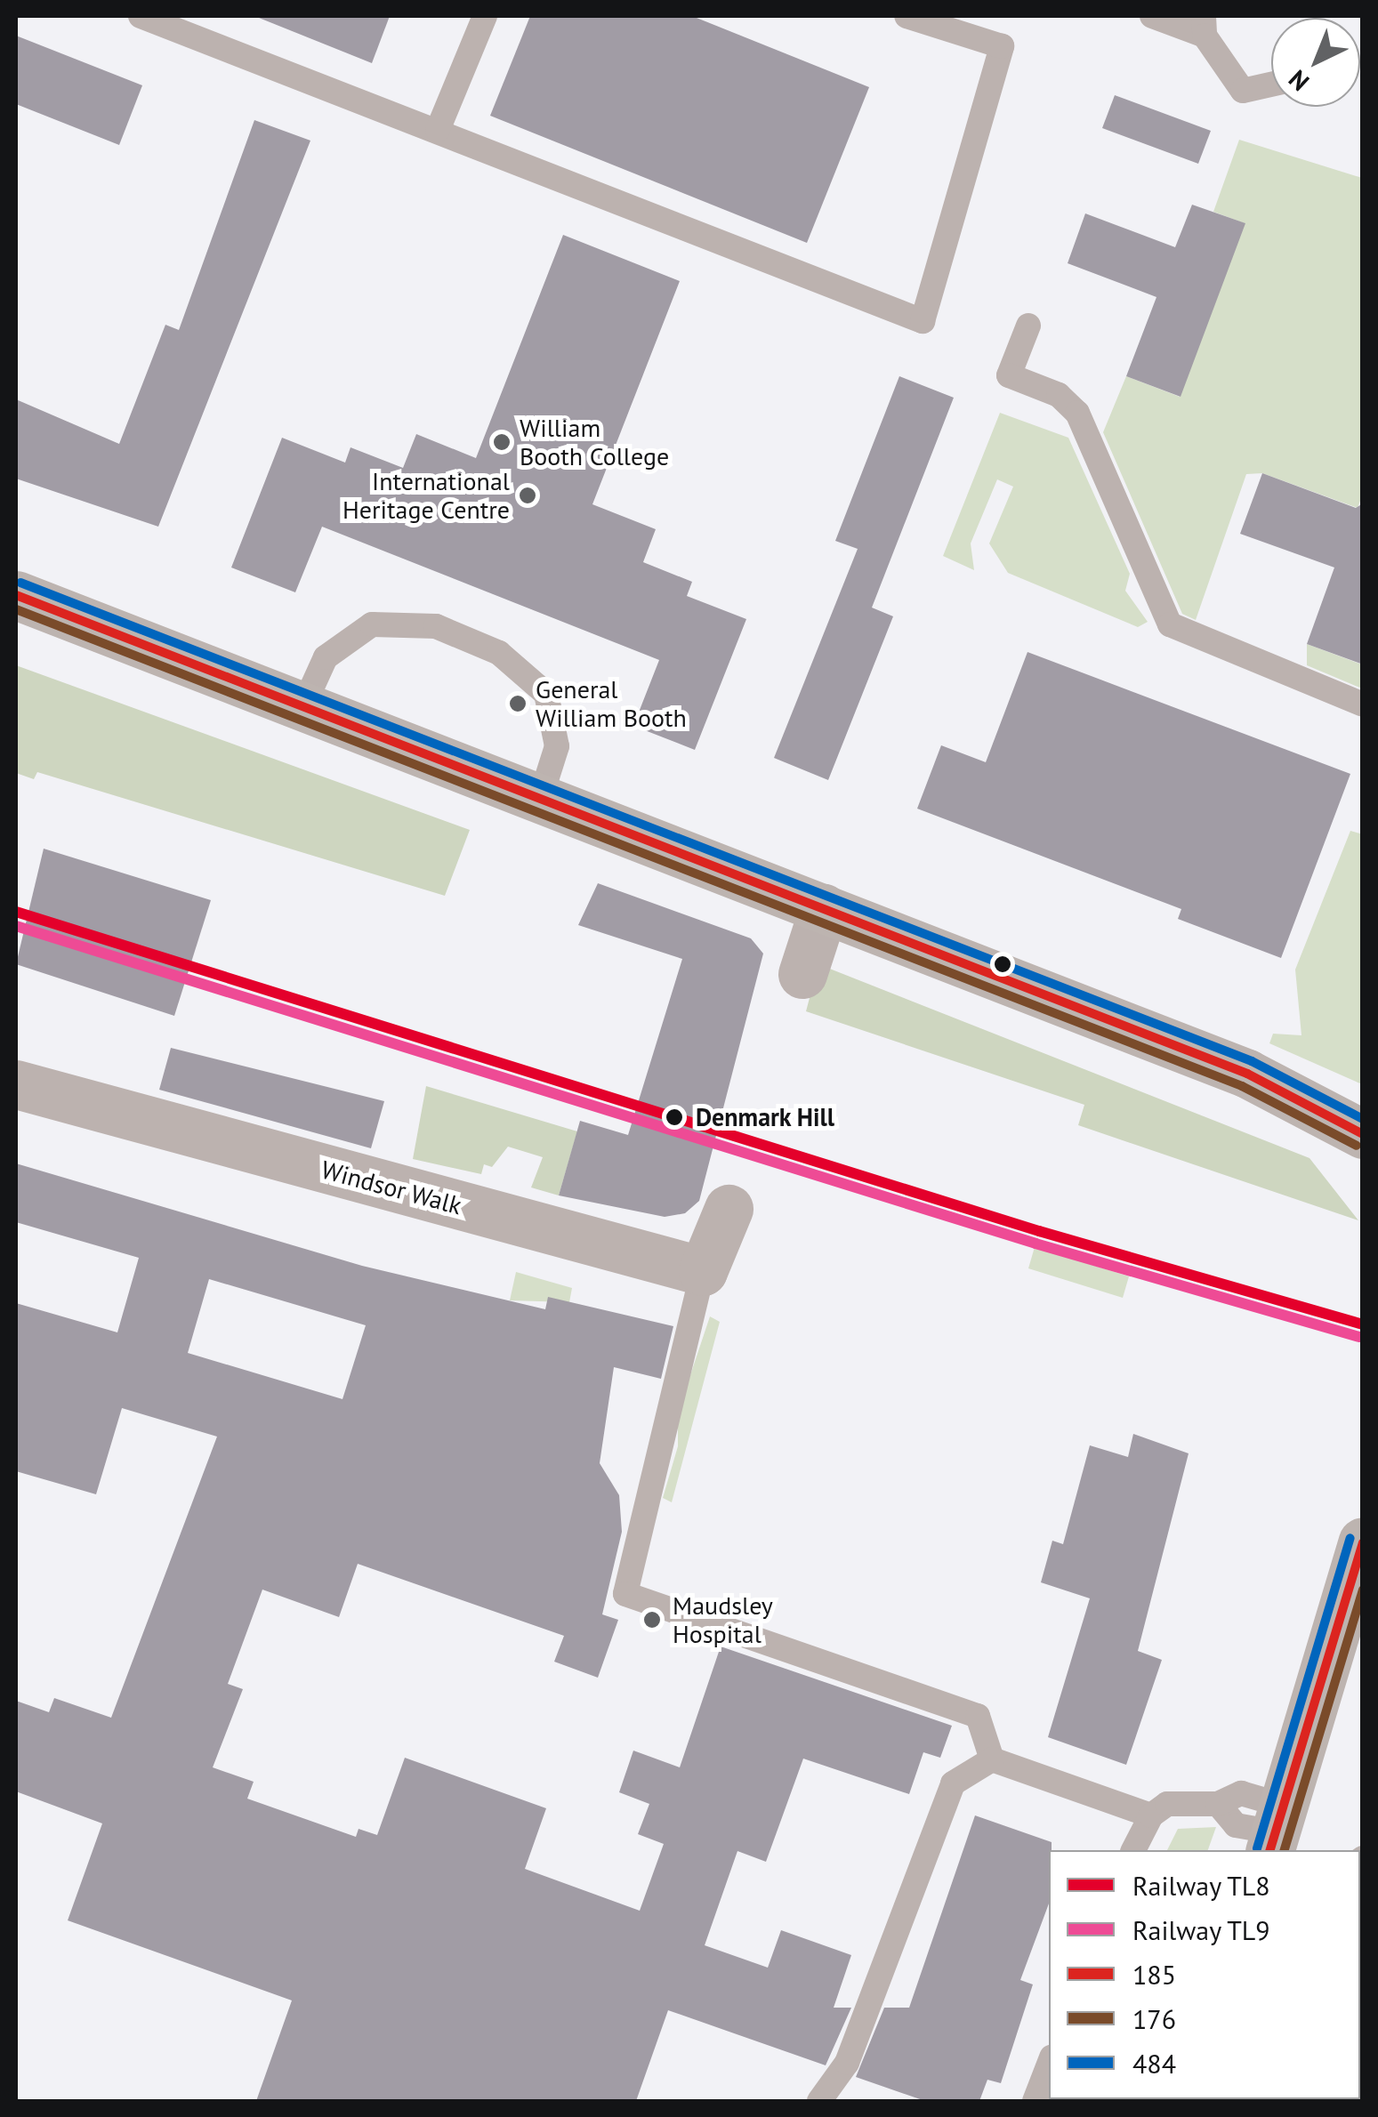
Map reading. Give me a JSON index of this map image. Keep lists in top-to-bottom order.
{
  "streets": {
    "street": ["Windsor Walk"]
  },
  "places": [
    "William Booth College",
    "International Heritage Centre",
    "General William Booth",
    "Denmark Hill",
    "Maudsley Hospital"
  ],
  "lines": [
    "transit line 484",
    "transit line 185",
    "transit line 176",
    "rail line TL8",
    "rail line TL9"
  ],
  "legend": [
    "Railway TL8",
    "Railway TL9",
    "185",
    "176",
    "484"
  ],
  "north": "bottom left"
}
